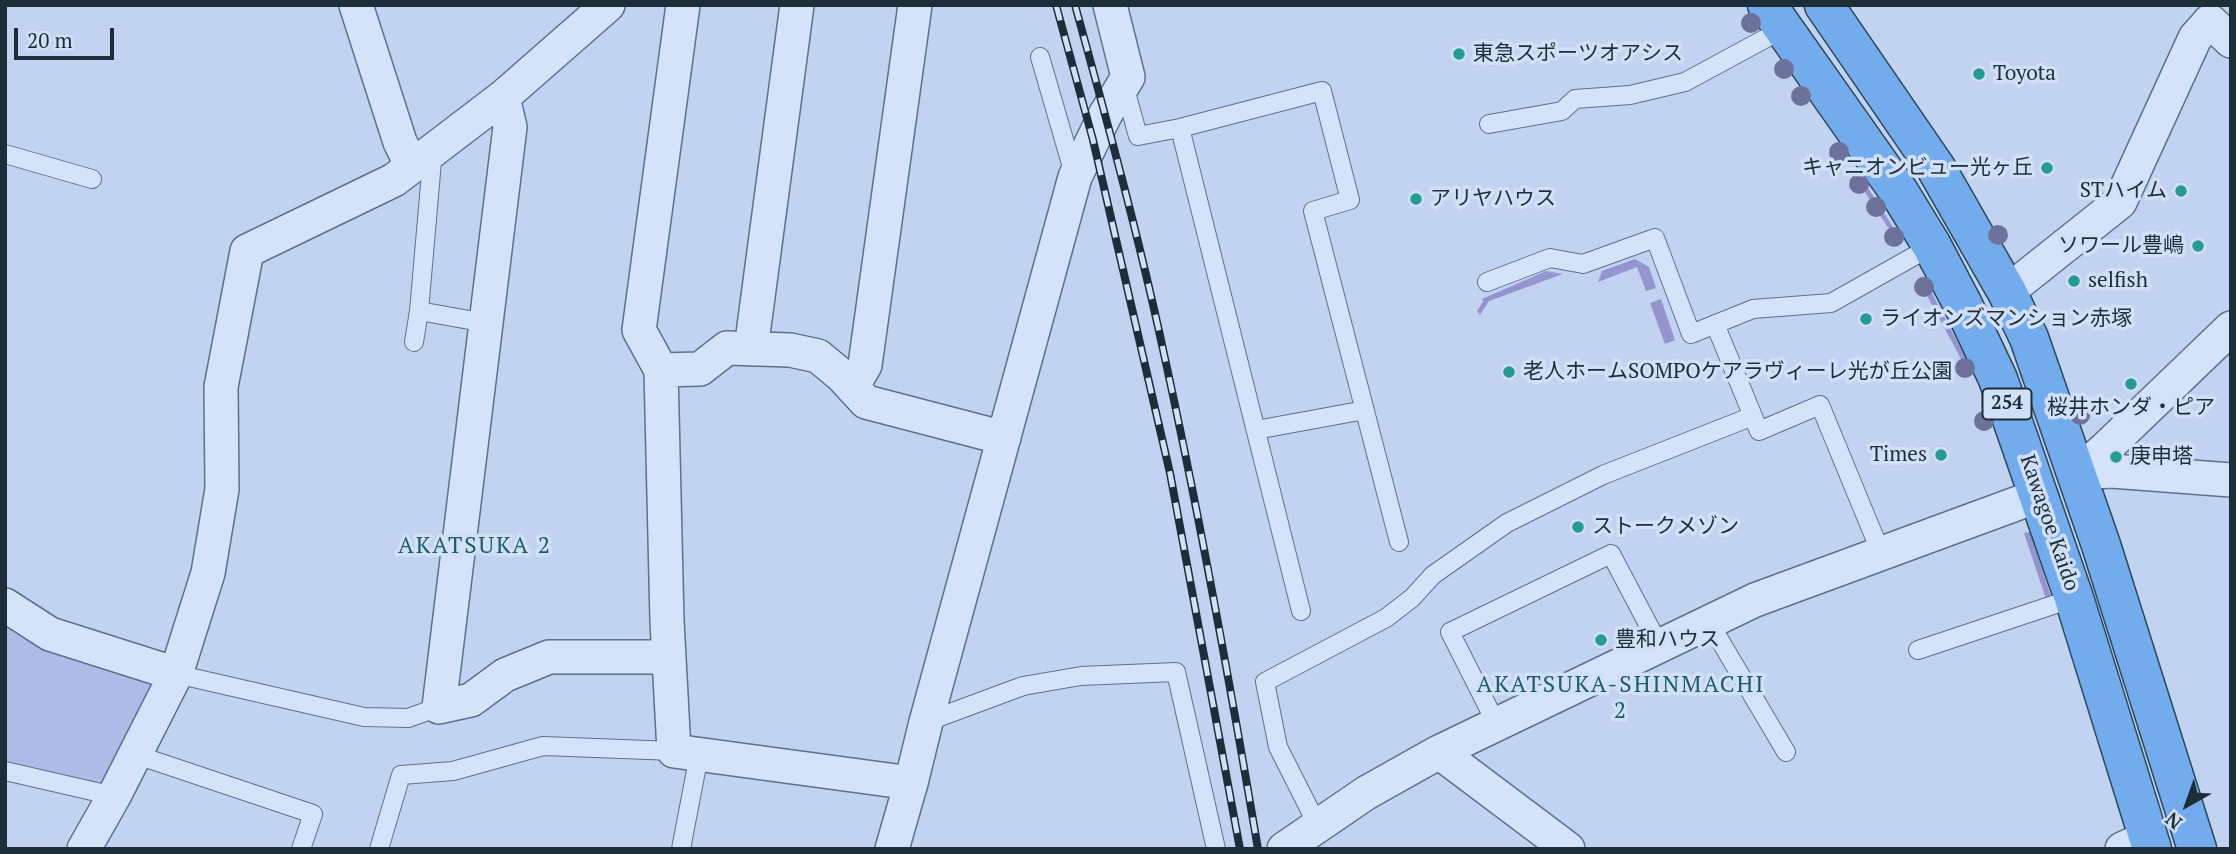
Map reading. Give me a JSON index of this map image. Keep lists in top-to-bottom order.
{
  "streets": {
    "highway": ["254", "Kawagoe Kaido"]
  },
  "districts": ["AKATSUKA 2", "AKATSUKA-SHINMACHI 2"],
  "places": [
    "東急スポーツオアシス",
    "Toyota",
    "キャニオンビュー光ヶ丘",
    "STハイム",
    "アリヤハウス",
    "ソワール豊嶋",
    "selfish",
    "ライオンズマンション赤塚",
    "老人ホームSOMPOケアラヴィーレ光が丘公園",
    "桜井ホンダ・ピア",
    "Times",
    "庚申塔",
    "ストークメゾン",
    "豊和ハウス"
  ],
  "scale_bar": "20 m",
  "north": "bottom left"
}
